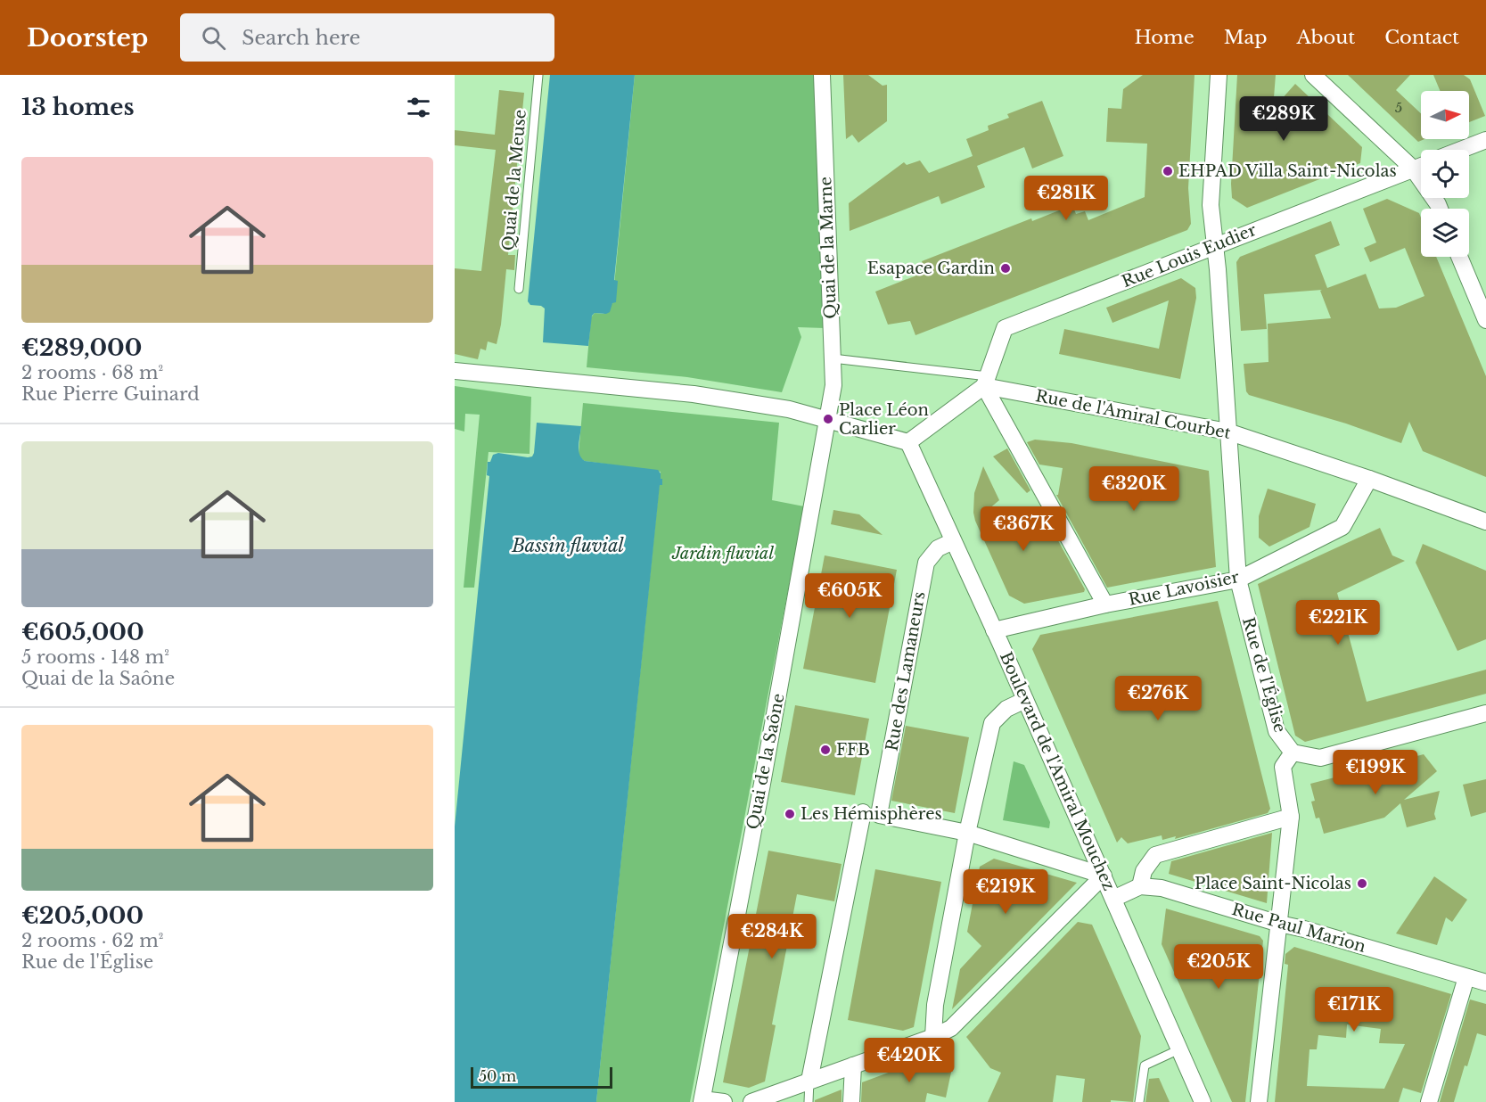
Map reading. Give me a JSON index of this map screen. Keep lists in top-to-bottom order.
{
  "streets": {
    "street": [
      "Quai de la Marne",
      "Rue Louis Eudier",
      "Rue de l'Amiral Courbet",
      "Rue Lavoisier",
      "Rue des Lamaneurs",
      "Rue de l'Église",
      "Quai de la Saône",
      "Boulevard de l'Amiral Mouchez",
      "Rue Paul Marion"
    ],
    "lane": ["Quai de la Meuse"]
  },
  "crossings": [
    ["Quai de la Marne", "Quai de la Saône"],
    ["Rue Louis Eudier", "Rue de l'Amiral Courbet"],
    ["Rue Louis Eudier", "Rue de l'Église"],
    ["Rue de l'Amiral Courbet", "Rue Lavoisier"],
    ["Rue de l'Amiral Courbet", "Rue de l'Église"],
    ["Rue Lavoisier", "Rue de l'Église"],
    ["Rue Lavoisier", "Boulevard de l'Amiral Mouchez"],
    ["Rue des Lamaneurs", "Boulevard de l'Amiral Mouchez"],
    ["Rue de l'Église", "Rue Paul Marion"]
  ],
  "water": ["Bassin fluvial"],
  "parks": ["Jardin fluvial"],
  "places": [
    "EHPAD Villa Saint-Nicolas",
    "Esapace Gardin",
    "Place Léon Carlier",
    "FFB",
    "Les Hémisphères",
    "Place Saint-Nicolas"
  ],
  "house_numbers": ["5"],
  "scale_bar": "50 m",
  "north": "right",
  "page": {
    "header": "Doorstep",
    "search": "Search here",
    "nav": [
      "Home",
      "Map",
      "About",
      "Contact"
    ],
    "heading": "13 homes",
    "price": [
      "€289K",
      "€281K",
      "€320K",
      "€367K",
      "€605K",
      "€221K",
      "€276K",
      "€199K",
      "€219K",
      "€284K",
      "€205K",
      "€171K",
      "€420K"
    ],
    "list": [
      {
        "name": "€289,000",
        "note": "2 rooms · 68 m² · Rue Pierre Guinard"
      },
      {
        "name": "€605,000",
        "note": "5 rooms · 148 m² · Quai de la Saône"
      },
      {
        "name": "€205,000",
        "note": "2 rooms · 62 m² · Rue de l'Église"
      }
    ],
    "scale": "50 m"
  }
}
